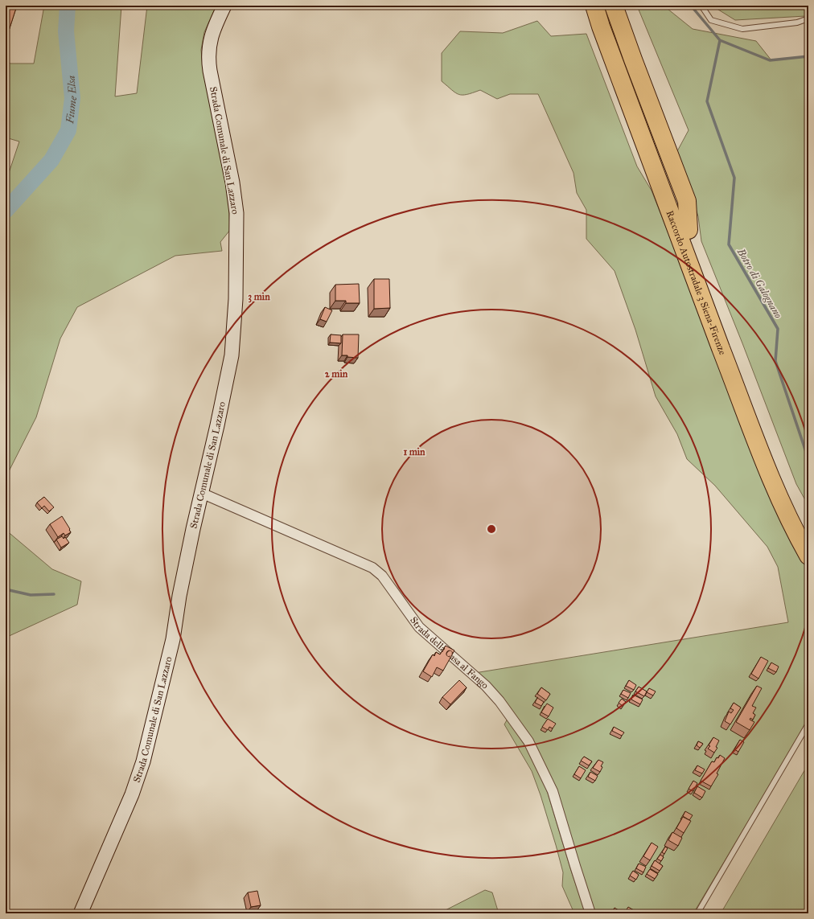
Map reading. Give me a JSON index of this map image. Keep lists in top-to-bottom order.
{
  "streets": {
    "highway": ["Raccordo Autostradale 3 Siena-Firenze"],
    "street": ["Strada Comunale di San Lazzaro", "Strada della Casa al Fango"]
  },
  "crossings": [
    ["Strada Comunale di San Lazzaro", "Strada della Casa al Fango"]
  ],
  "water": ["Fiume Elsa", "Botro di Galognano"],
  "rings": ["3 min", "2 min", "1 min"]
}
